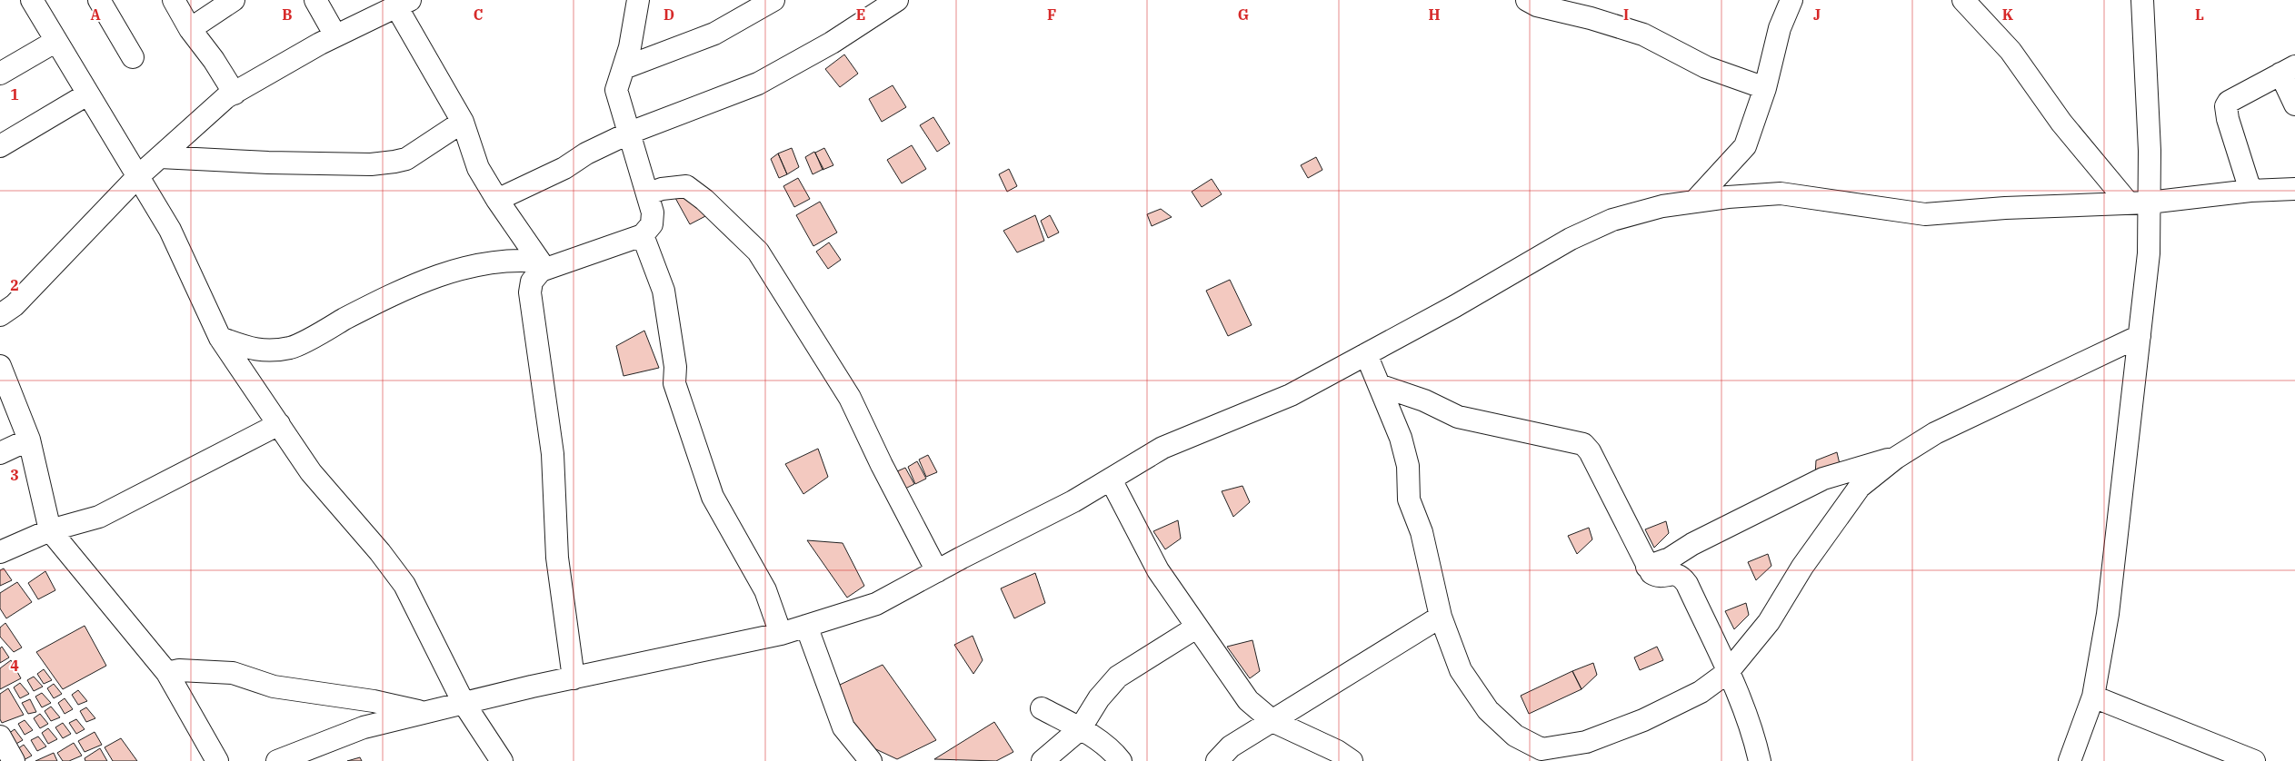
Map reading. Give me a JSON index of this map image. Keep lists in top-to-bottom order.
{
  "grid": {
    "columns": [
      "A",
      "B",
      "C",
      "D",
      "E",
      "F",
      "G",
      "H",
      "I",
      "J",
      "K",
      "L"
    ],
    "rows": [
      "1",
      "2",
      "3",
      "4"
    ]
  }
}
